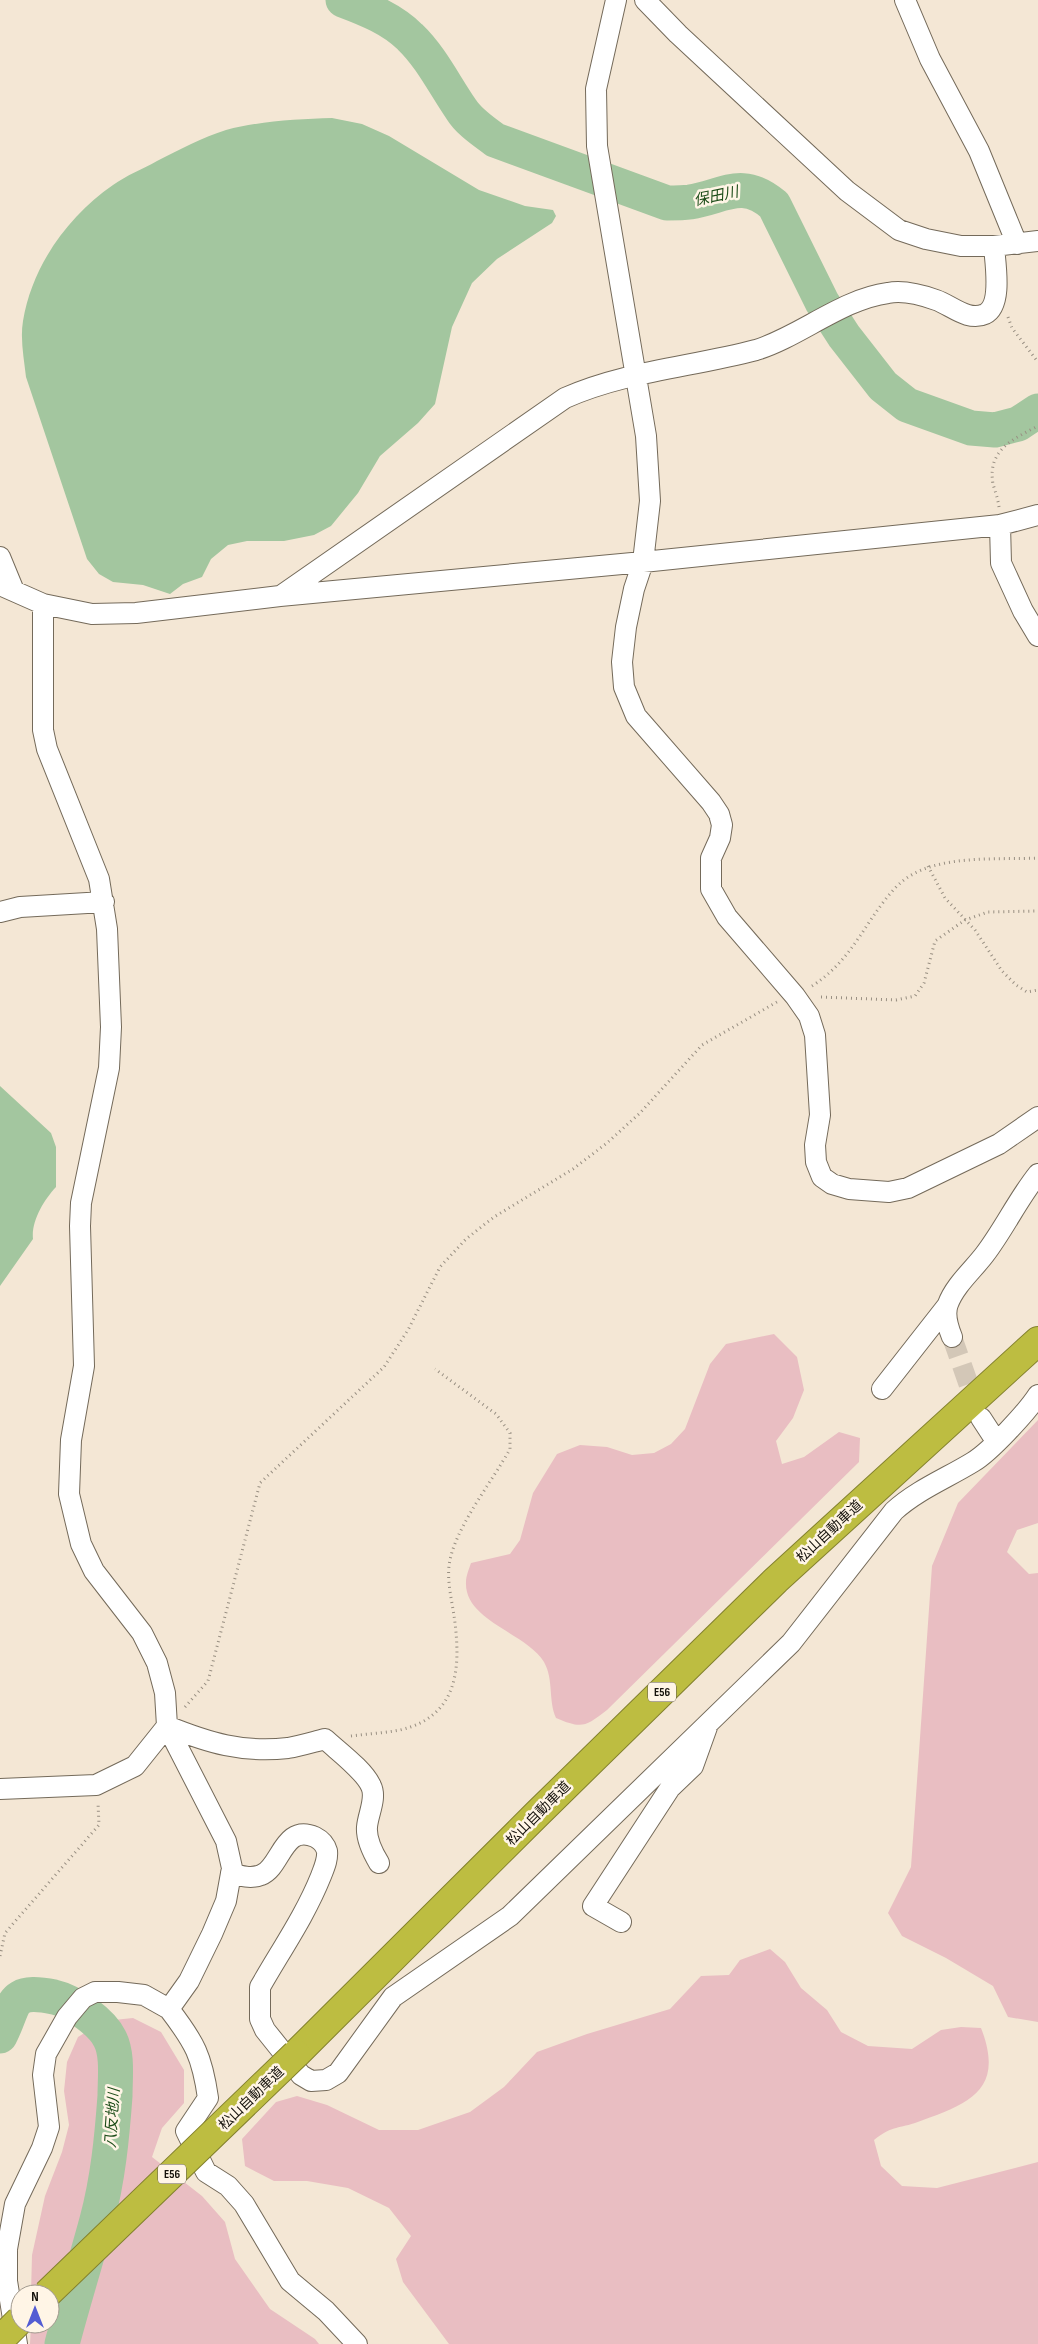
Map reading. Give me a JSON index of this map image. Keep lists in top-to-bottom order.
{
  "streets": {
    "highway": ["松山自動車道", "E56"]
  },
  "water": ["保田川", "八反地川"],
  "north": "top"
}
